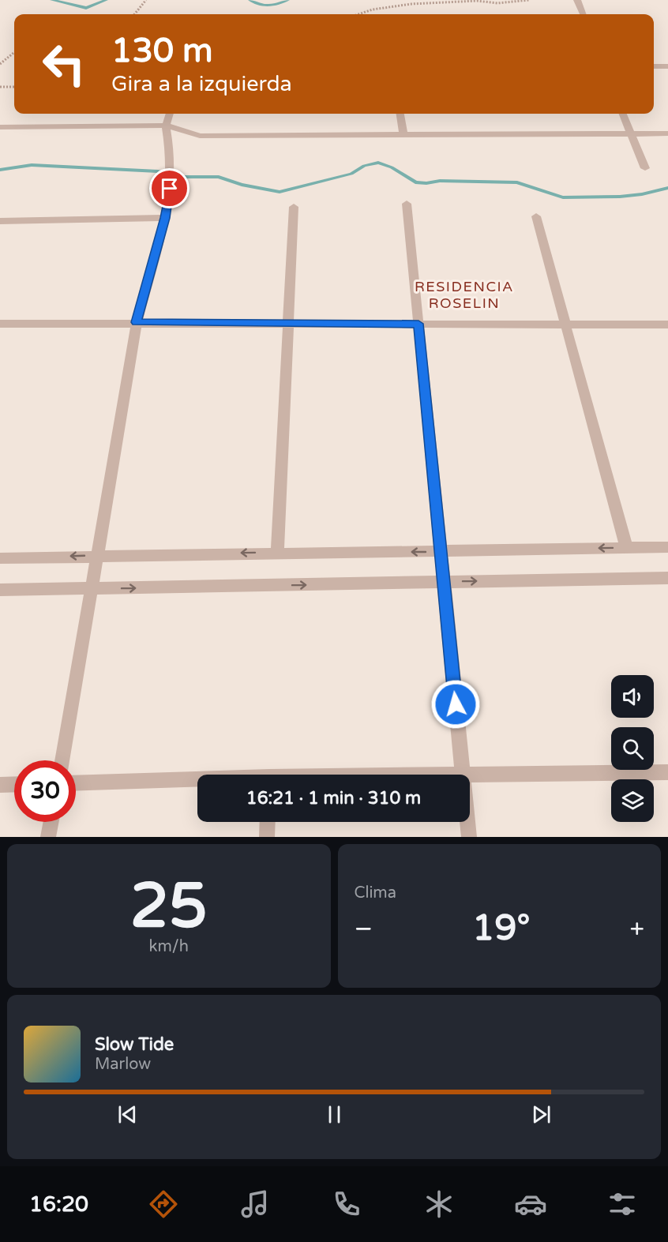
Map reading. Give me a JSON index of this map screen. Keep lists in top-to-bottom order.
{
  "districts": ["RESIDENCIA ROSELIN"],
  "page": {
    "turn": ["130 m", "Gira a la izquierda"],
    "limit": "30",
    "trip": "16:21 · 1 min · 310 m",
    "tile": [
      ["25", "km/h"],
      "Clima"
    ],
    "heat": ["−", "19°", "+"],
    "song": ["Slow Tide", "Marlow"],
    "tabs": "16:20"
  }
}
